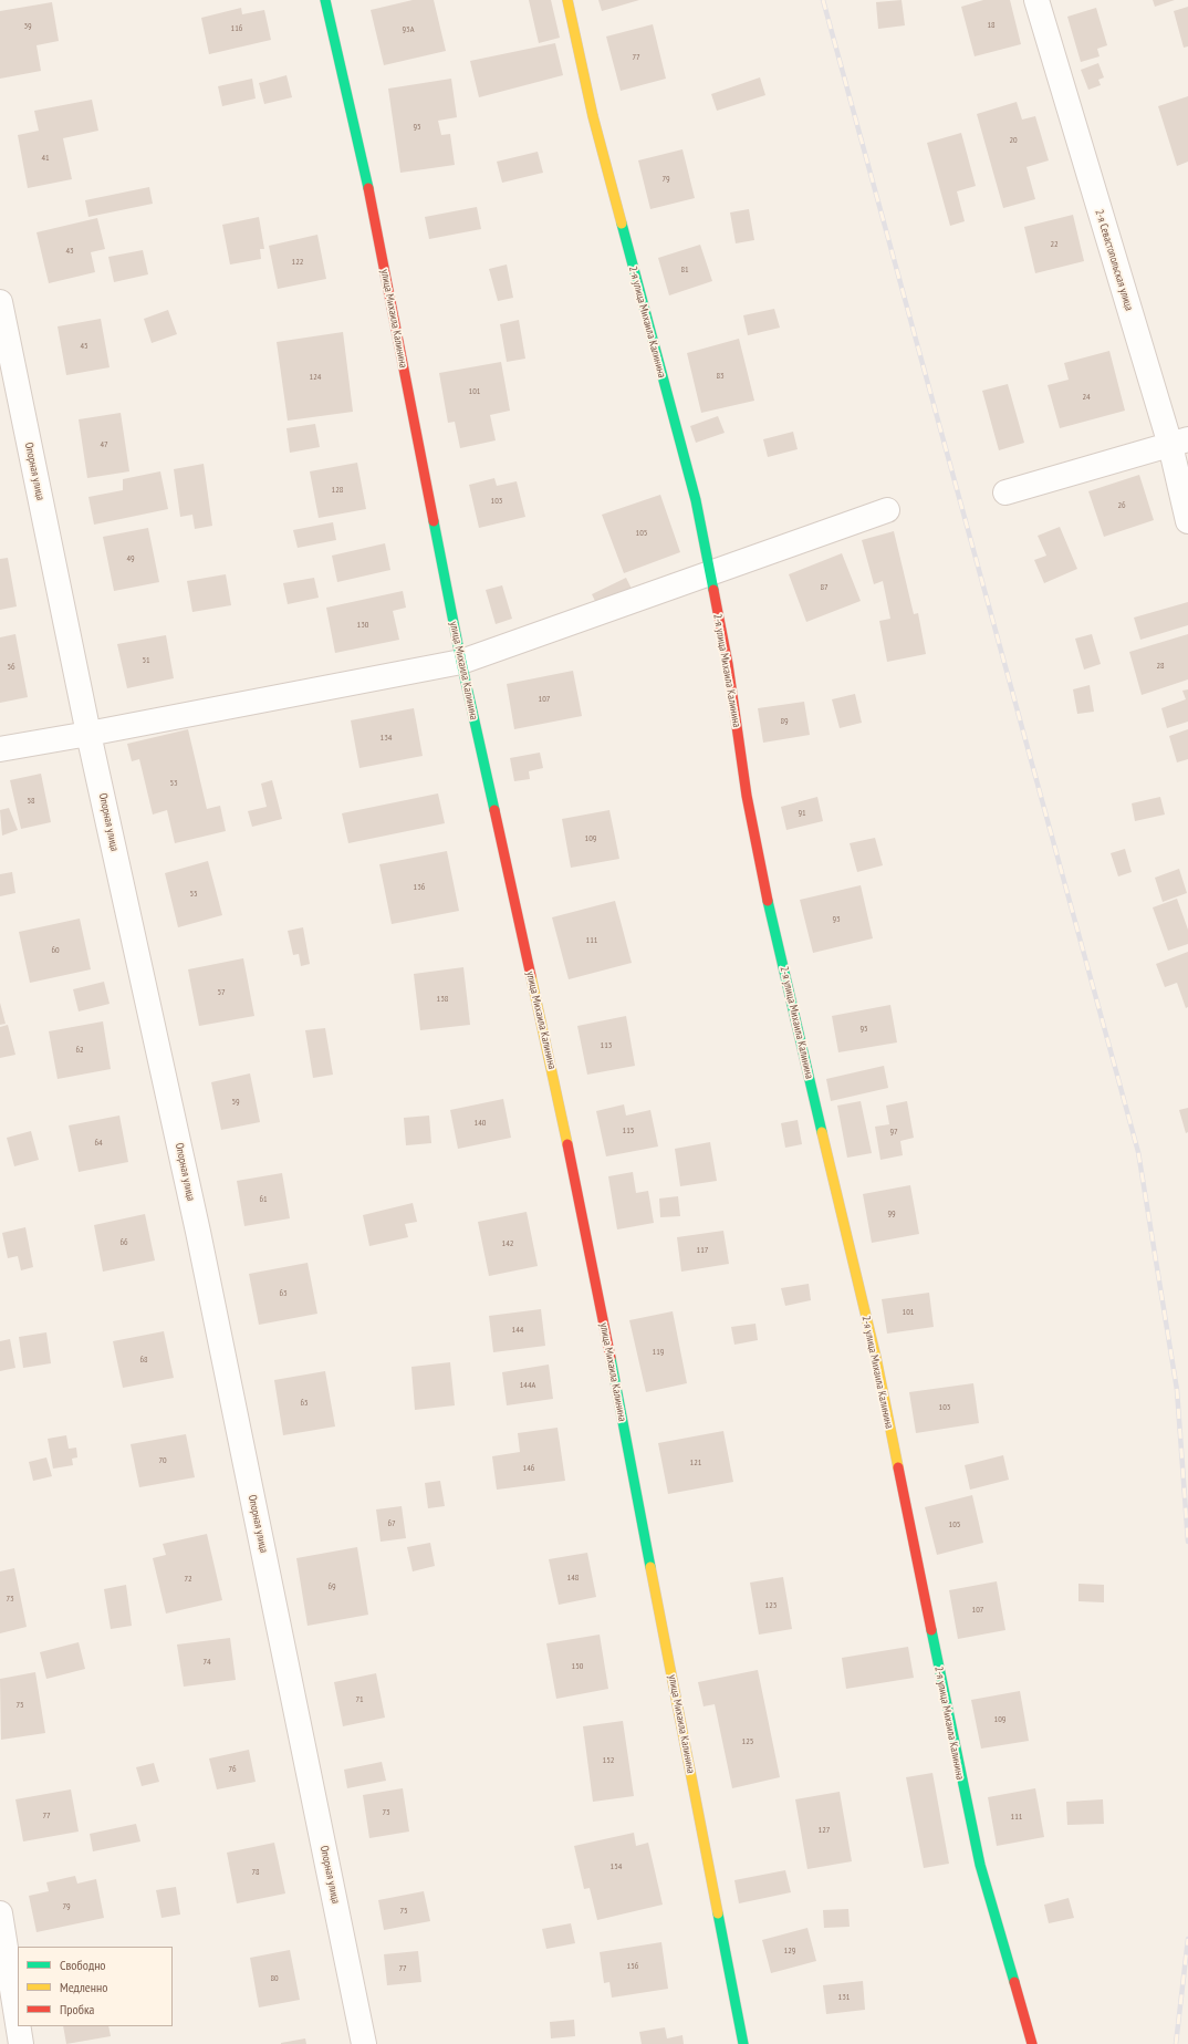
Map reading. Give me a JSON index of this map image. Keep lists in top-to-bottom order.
{
  "streets": {
    "street": [
      "2-я Севастопольская улица",
      "улица Михаила Калинина",
      "2-я улица Михаила Калинина",
      "Опорная улица"
    ]
  },
  "house_numbers": [
    "18",
    "39",
    "116",
    "93А",
    "77",
    "95",
    "20",
    "41",
    "79",
    "22",
    "43",
    "122",
    "81",
    "45",
    "83",
    "124",
    "101",
    "24",
    "47",
    "128",
    "103",
    "26",
    "105",
    "49",
    "87",
    "130",
    "51",
    "28",
    "56",
    "107",
    "89",
    "134",
    "53",
    "58",
    "91",
    "109",
    "136",
    "55",
    "93",
    "111",
    "60",
    "57",
    "138",
    "95",
    "113",
    "62",
    "59",
    "140",
    "115",
    "97",
    "64",
    "61",
    "99",
    "66",
    "142",
    "117",
    "63",
    "101",
    "144",
    "119",
    "68",
    "144А",
    "65",
    "103",
    "70",
    "121",
    "146",
    "67",
    "105",
    "148",
    "72",
    "69",
    "73",
    "123",
    "107",
    "74",
    "150",
    "71",
    "75",
    "109",
    "125",
    "152",
    "76",
    "73",
    "77",
    "111",
    "127",
    "154",
    "78",
    "79",
    "75",
    "129",
    "156",
    "77",
    "80",
    "131"
  ],
  "legend": ["Свободно", "Медленно", "Пробка"]
}
